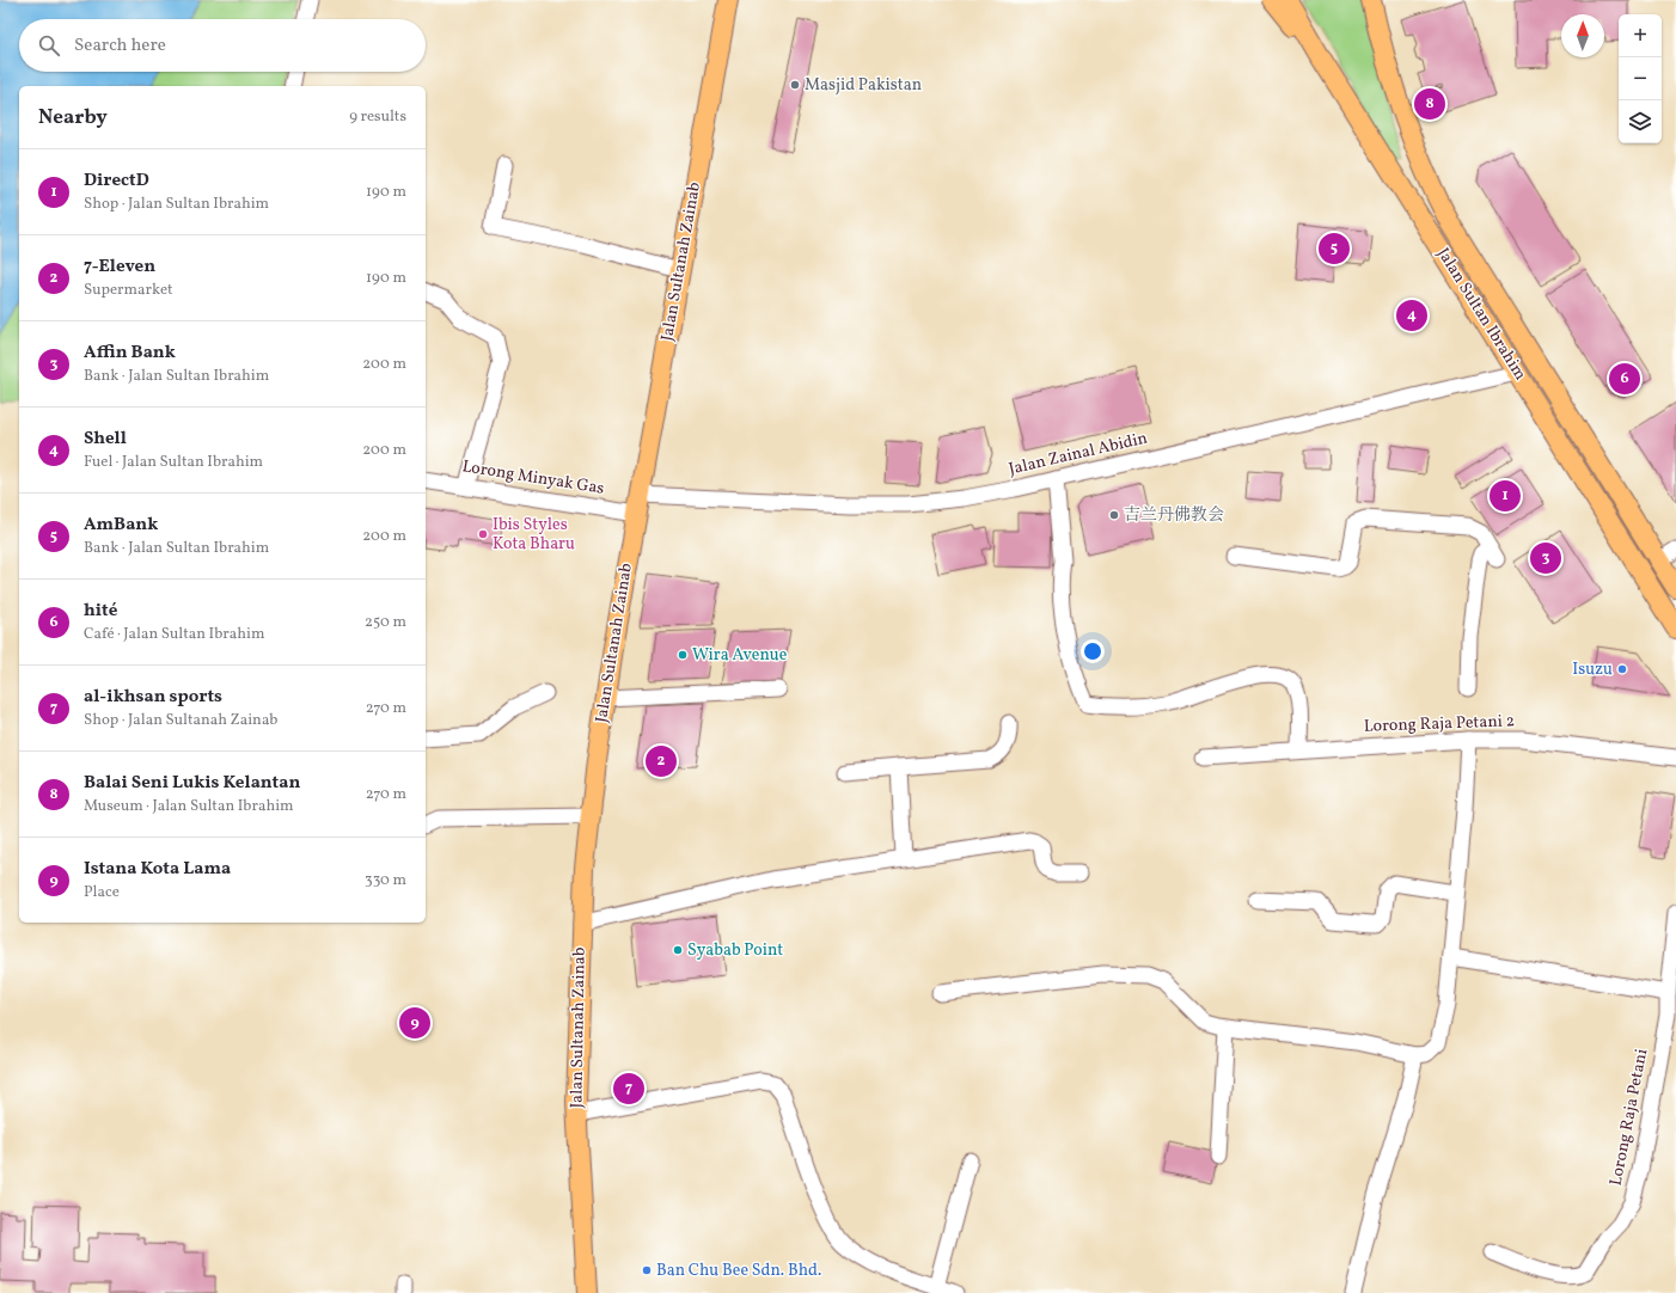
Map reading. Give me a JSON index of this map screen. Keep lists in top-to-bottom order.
{
  "streets": {
    "main road": ["Jalan Sultanah Zainab", "Jalan Sultan Ibrahim"],
    "street": [
      "Jalan Zainal Abidin",
      "Lorong Minyak Gas",
      "Lorong Raja Petani 2",
      "Lorong Raja Petani"
    ]
  },
  "crossings": [
    ["Jalan Sultanah Zainab", "Jalan Zainal Abidin"],
    ["Jalan Sultanah Zainab", "Lorong Minyak Gas"],
    ["Jalan Sultan Ibrahim", "Jalan Zainal Abidin"]
  ],
  "places": [
    "Masjid Pakistan",
    "吉兰丹佛教会",
    "Ibis Styles Kota Bharu",
    "Wira Avenue",
    "Isuzu",
    "Syabab Point",
    "Ban Chu Bee Sdn. Bhd."
  ],
  "north": "top",
  "page": {
    "map_buttons": ["+", "−"],
    "search": "Search here",
    "pins": [
      "8",
      "5",
      "4",
      "6",
      "1",
      "3",
      "2",
      "9",
      "7"
    ],
    "heading": ["Nearby", "9 results"],
    "list": [
      {
        "mark": "1",
        "name": "DirectD",
        "note": "Shop · Jalan Sultan Ibrahim",
        "value": "190 m"
      },
      {
        "mark": "2",
        "name": "7-Eleven",
        "note": "Supermarket",
        "value": "190 m"
      },
      {
        "mark": "3",
        "name": "Affin Bank",
        "note": "Bank · Jalan Sultan Ibrahim",
        "value": "200 m"
      },
      {
        "mark": "4",
        "name": "Shell",
        "note": "Fuel · Jalan Sultan Ibrahim",
        "value": "200 m"
      },
      {
        "mark": "5",
        "name": "AmBank",
        "note": "Bank · Jalan Sultan Ibrahim",
        "value": "200 m"
      },
      {
        "mark": "6",
        "name": "hité",
        "note": "Café · Jalan Sultan Ibrahim",
        "value": "250 m"
      },
      {
        "mark": "7",
        "name": "al-ikhsan sports",
        "note": "Shop · Jalan Sultanah Zainab",
        "value": "270 m"
      },
      {
        "mark": "8",
        "name": "Balai Seni Lukis Kelantan",
        "note": "Museum · Jalan Sultan Ibrahim",
        "value": "270 m"
      },
      {
        "mark": "9",
        "name": "Istana Kota Lama",
        "note": "Place",
        "value": "330 m"
      }
    ]
  }
}
